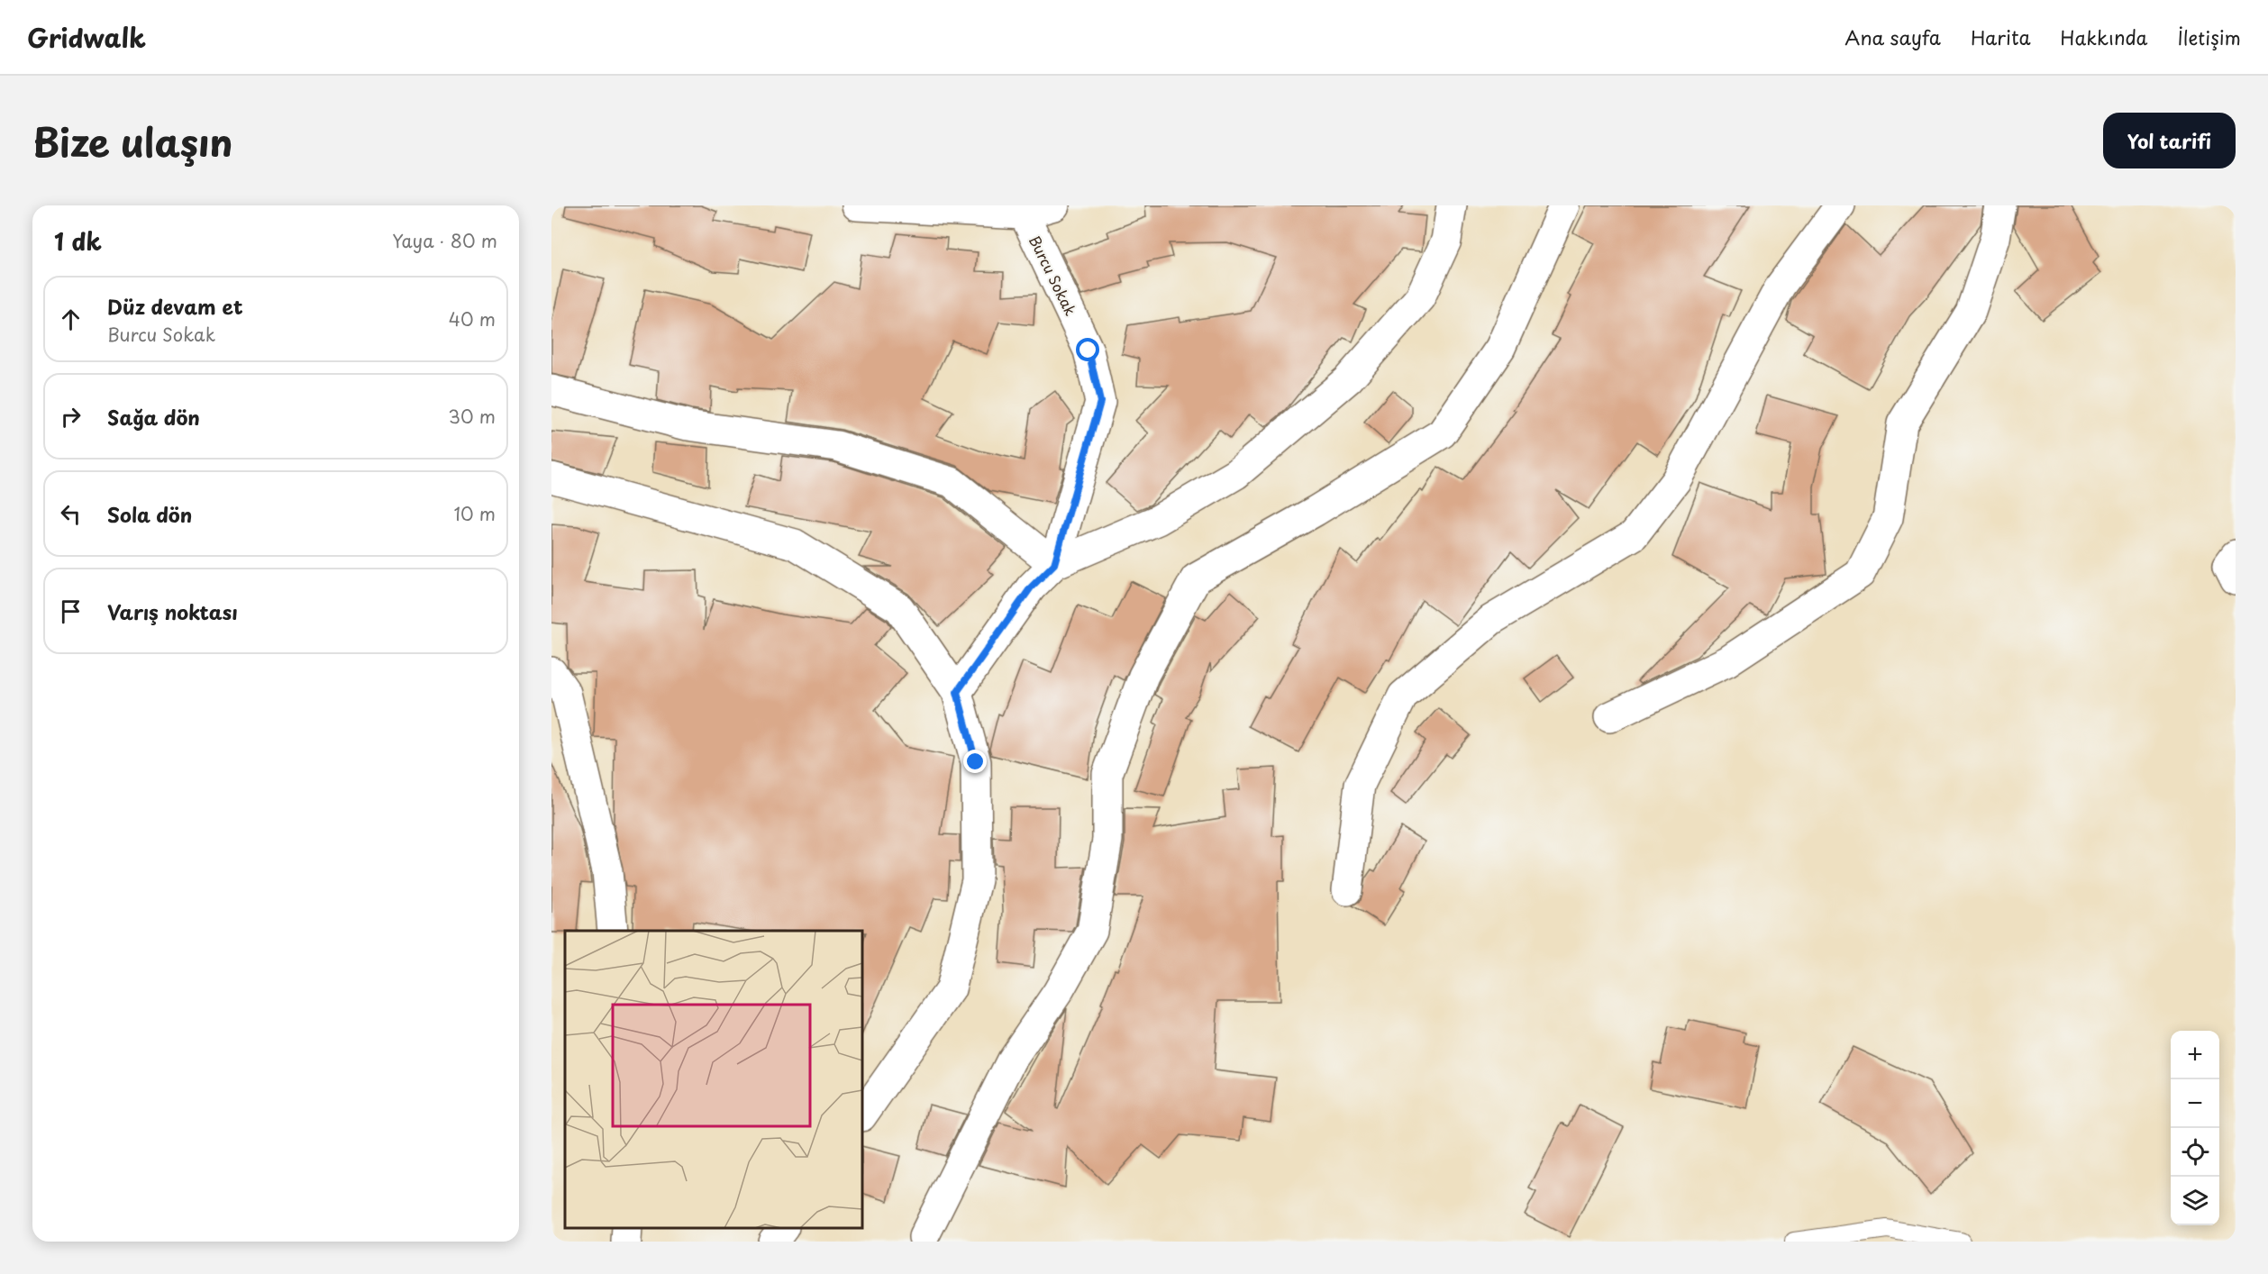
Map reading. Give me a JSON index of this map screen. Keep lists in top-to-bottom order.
{
  "streets": {
    "street": ["Burcu Sokak"]
  },
  "page": {
    "header": "Gridwalk",
    "nav": [
      "Ana sayfa",
      "Harita",
      "Hakkında",
      "İletişim"
    ],
    "title": "Bize ulaşın",
    "buttons": "Yol tarifi",
    "heading": ["1 dk", "Yaya · 80 m"],
    "list": [
      ["Düz devam et", "Burcu Sokak", "40 m"],
      ["Sağa dön", "30 m"],
      ["Sola dön", "10 m"],
      "Varış noktası"
    ],
    "map_buttons": ["+", "−"]
  }
}
